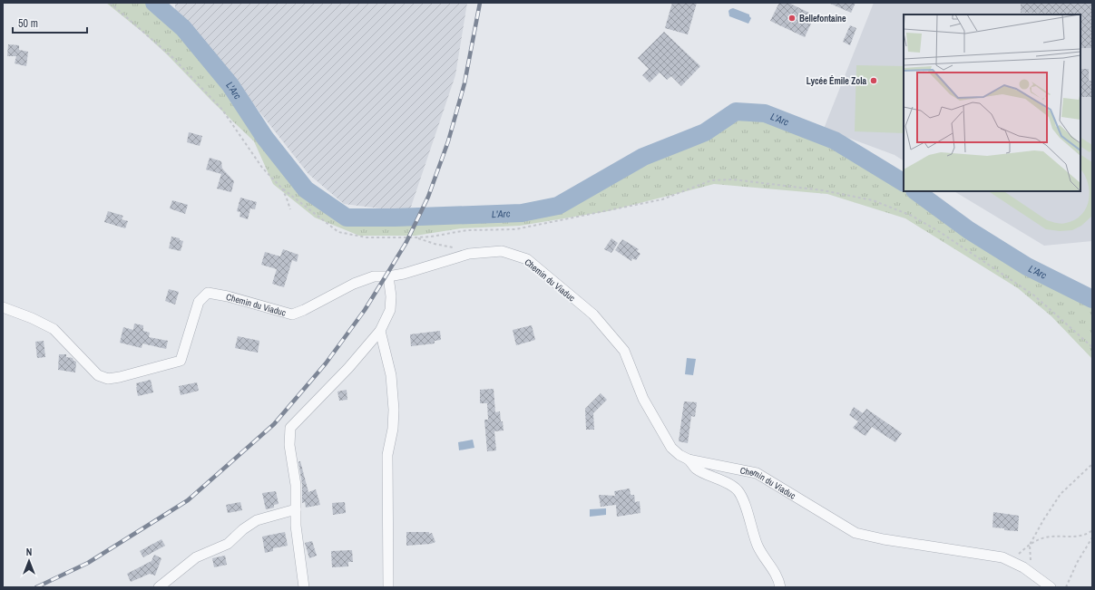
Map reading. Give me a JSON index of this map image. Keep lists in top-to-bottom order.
{
  "streets": {
    "street": ["Chemin du Viaduc"]
  },
  "water": ["L'Arc"],
  "places": ["Bellefontaine", "Lycée Émile Zola"],
  "scale_bar": "50 m",
  "north": "top"
}
